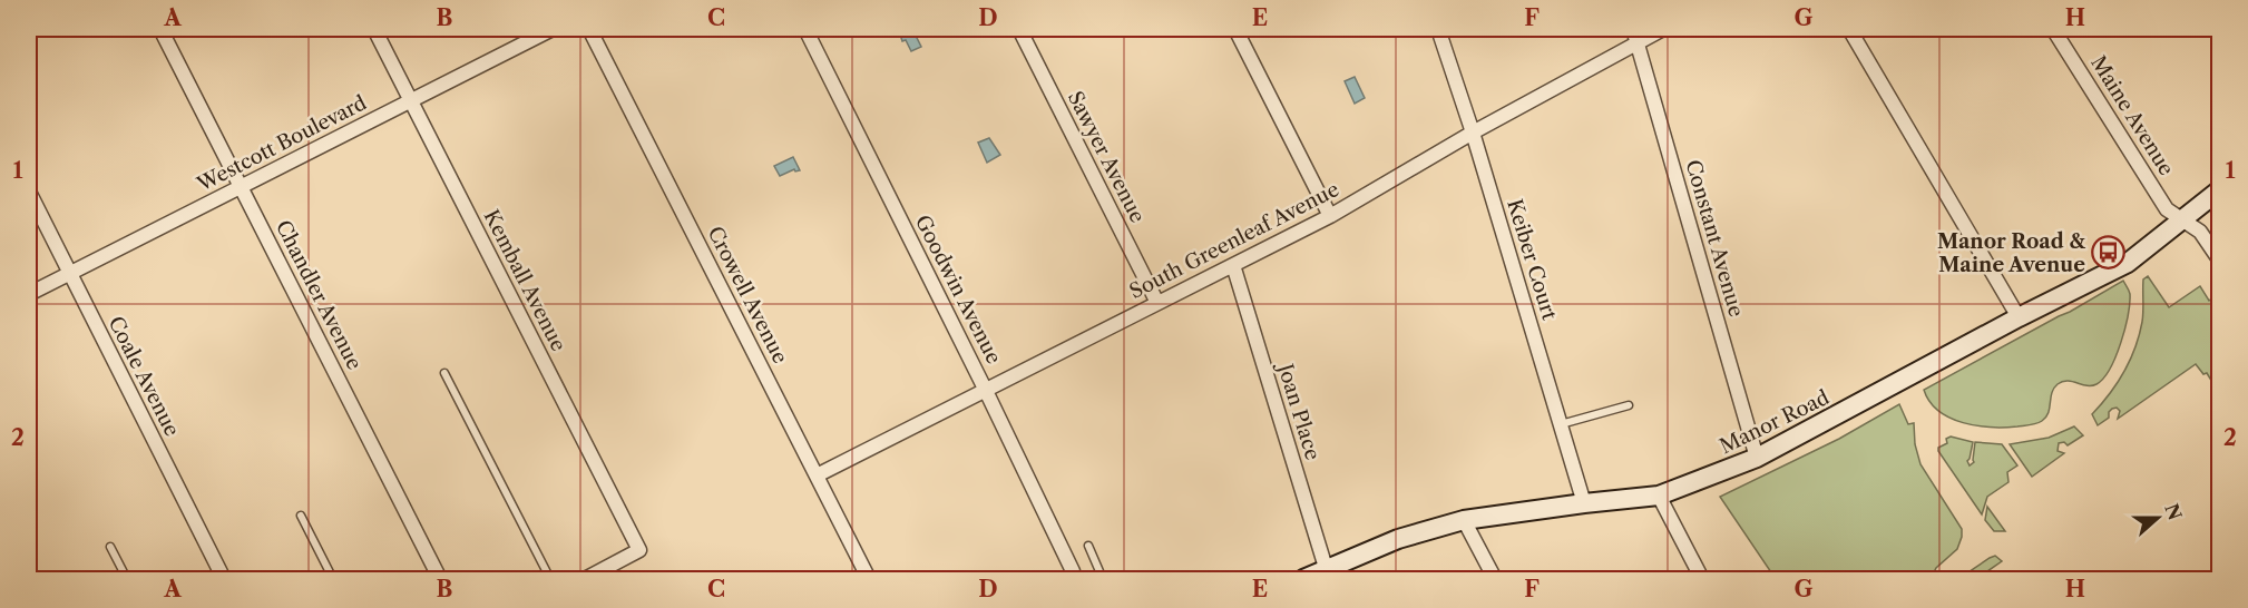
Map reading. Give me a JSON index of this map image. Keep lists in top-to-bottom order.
{
  "streets": {
    "street": [
      "Maine Avenue",
      "Westcott Boulevard",
      "Sawyer Avenue",
      "Constant Avenue",
      "South Greenleaf Avenue",
      "Keiber Court",
      "Kemball Avenue",
      "Goodwin Avenue",
      "Chandler Avenue",
      "Crowell Avenue",
      "Coale Avenue",
      "Joan Place",
      "Manor Road"
    ]
  },
  "crossings": [
    ["Maine Avenue", "Manor Road"],
    ["Westcott Boulevard", "Kemball Avenue"],
    ["Westcott Boulevard", "Chandler Avenue"],
    ["Westcott Boulevard", "Coale Avenue"],
    ["Sawyer Avenue", "South Greenleaf Avenue"],
    ["Constant Avenue", "South Greenleaf Avenue"],
    ["Constant Avenue", "Manor Road"],
    ["South Greenleaf Avenue", "Keiber Court"],
    ["South Greenleaf Avenue", "Goodwin Avenue"],
    ["South Greenleaf Avenue", "Crowell Avenue"],
    ["South Greenleaf Avenue", "Joan Place"],
    ["Keiber Court", "Manor Road"],
    ["Joan Place", "Manor Road"]
  ],
  "places": {
    "bus stop": ["Manor Road & Maine Avenue"]
  },
  "north": "right",
  "grid": {
    "columns": [
      "A",
      "B",
      "C",
      "D",
      "E",
      "F",
      "G",
      "H"
    ],
    "rows": ["1", "2"]
  }
}
